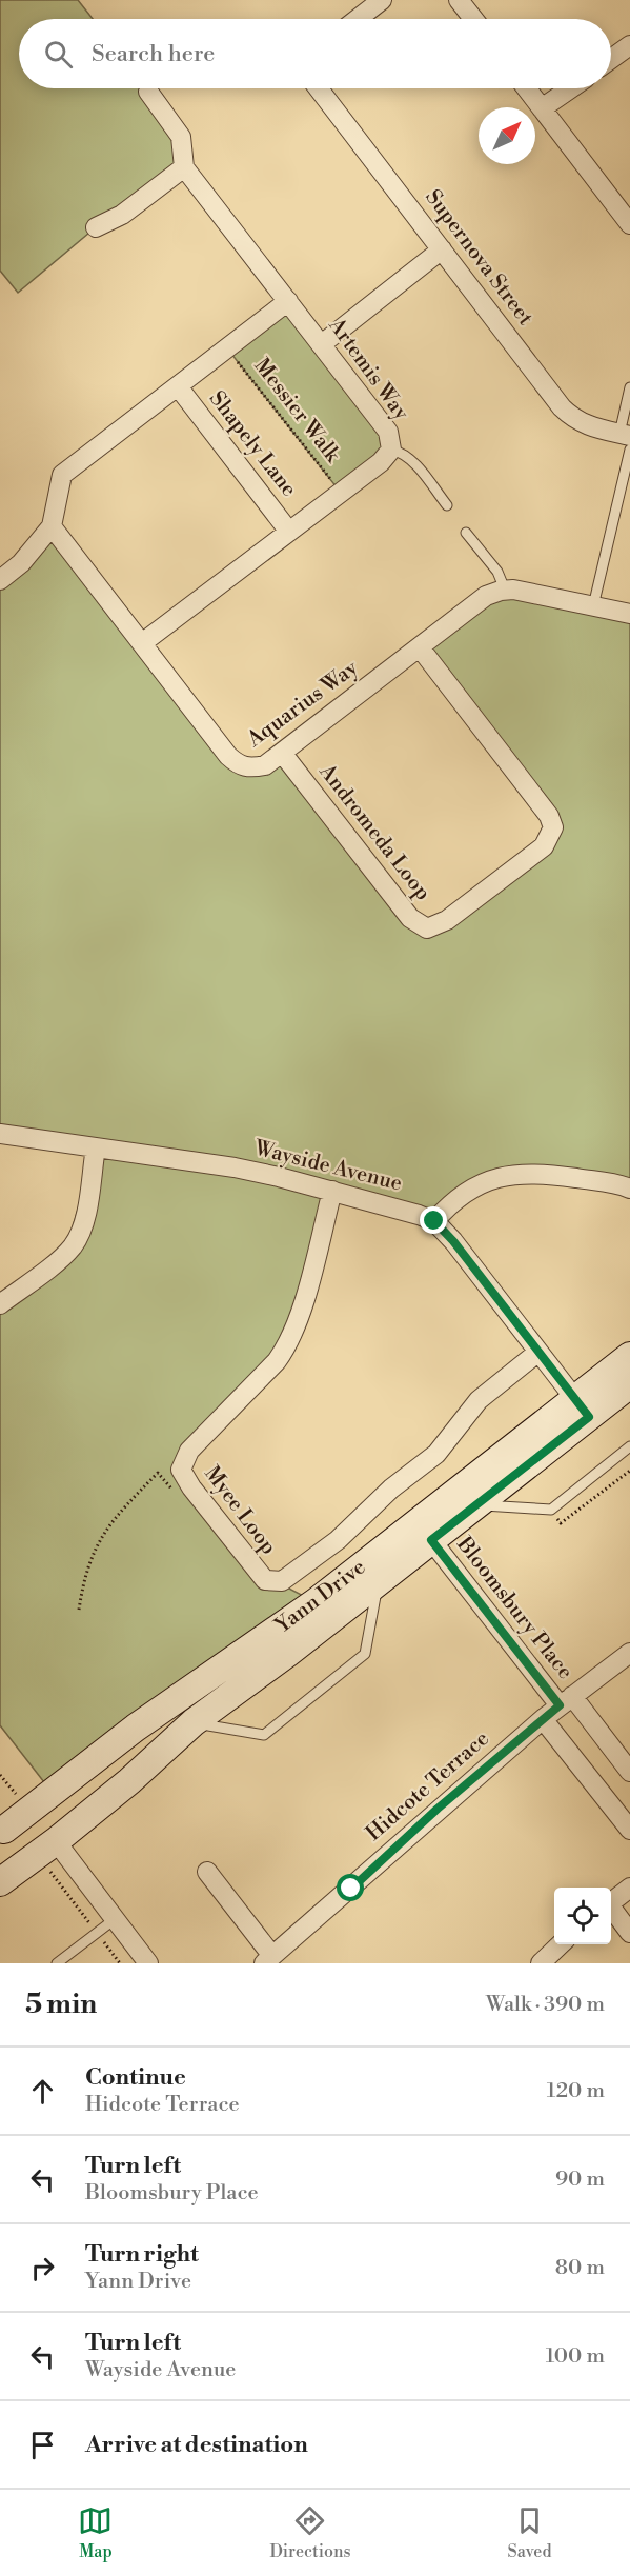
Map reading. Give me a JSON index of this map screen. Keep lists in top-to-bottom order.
{
  "streets": {
    "street": [
      "Supernova Street",
      "Artemis Way",
      "Shapely Lane",
      "Aquarius Way",
      "Andromeda Loop",
      "Wayside Avenue",
      "Myee Loop",
      "Yann Drive",
      "Bloomsbury Place",
      "Hidcote Terrace"
    ],
    "path": ["Messier Walk"]
  },
  "crossings": [
    ["Artemis Way", "Messier Walk"],
    ["Artemis Way", "Shapely Lane"],
    ["Artemis Way", "Aquarius Way"],
    ["Aquarius Way", "Andromeda Loop"],
    ["Wayside Avenue", "Myee Loop"],
    ["Yann Drive", "Bloomsbury Place"],
    ["Bloomsbury Place", "Hidcote Terrace"]
  ],
  "north": "top right",
  "page": {
    "search": "Search here",
    "heading": ["5 min", "Walk · 390 m"],
    "list": [
      ["Continue", "Hidcote Terrace", "120 m"],
      ["Turn left", "Bloomsbury Place", "90 m"],
      ["Turn right", "Yann Drive", "80 m"],
      ["Turn left", "Wayside Avenue", "100 m"],
      "Arrive at destination"
    ],
    "nav": ["Map", "Directions", "Saved"]
  }
}
